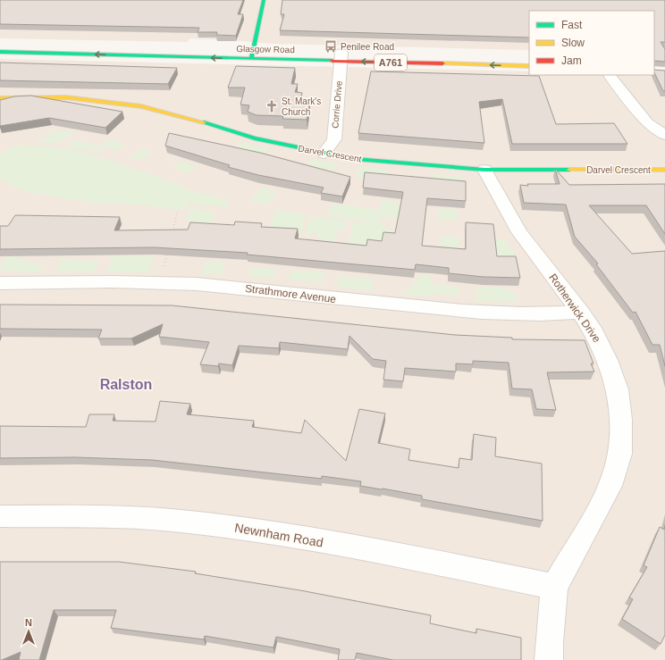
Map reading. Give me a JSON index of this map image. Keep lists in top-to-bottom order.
{
  "streets": {
    "main road": ["Glasgow Road", "A761", "Darvel Crescent"],
    "street": [
      "Corrie Drive",
      "Strathmore Avenue",
      "Rotherwick Drive",
      "Newnham Road"
    ]
  },
  "crossings": [
    ["Glasgow Road", "Corrie Drive"],
    ["Corrie Drive", "Darvel Crescent"],
    ["Darvel Crescent", "Rotherwick Drive"],
    ["Strathmore Avenue", "Rotherwick Drive"],
    ["Rotherwick Drive", "Newnham Road"]
  ],
  "districts": ["Ralston"],
  "places": {
    "bus stop": ["Penilee Road"],
    "church": ["St. Mark's Church"]
  },
  "legend": ["Fast", "Slow", "Jam"],
  "north": "top"
}
